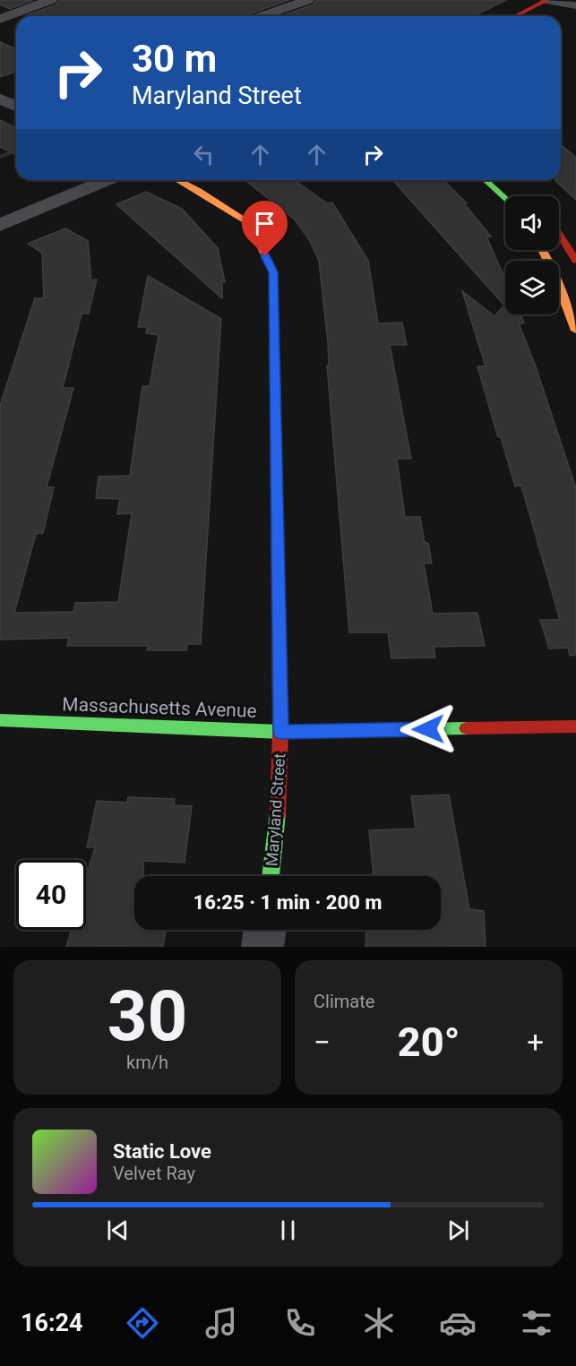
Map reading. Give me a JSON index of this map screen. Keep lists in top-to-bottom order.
{
  "streets": {
    "street": ["Massachusetts Avenue", "Maryland Street"]
  },
  "crossings": [
    ["Massachusetts Avenue", "Maryland Street"]
  ],
  "page": {
    "turn": ["30 m", "Maryland Street"],
    "limit": "40",
    "trip": "16:25 · 1 min · 200 m",
    "tile": [
      ["30", "km/h"],
      "Climate"
    ],
    "heat": ["−", "20°", "+"],
    "song": ["Static Love", "Velvet Ray"],
    "tabs": "16:24"
  }
}
